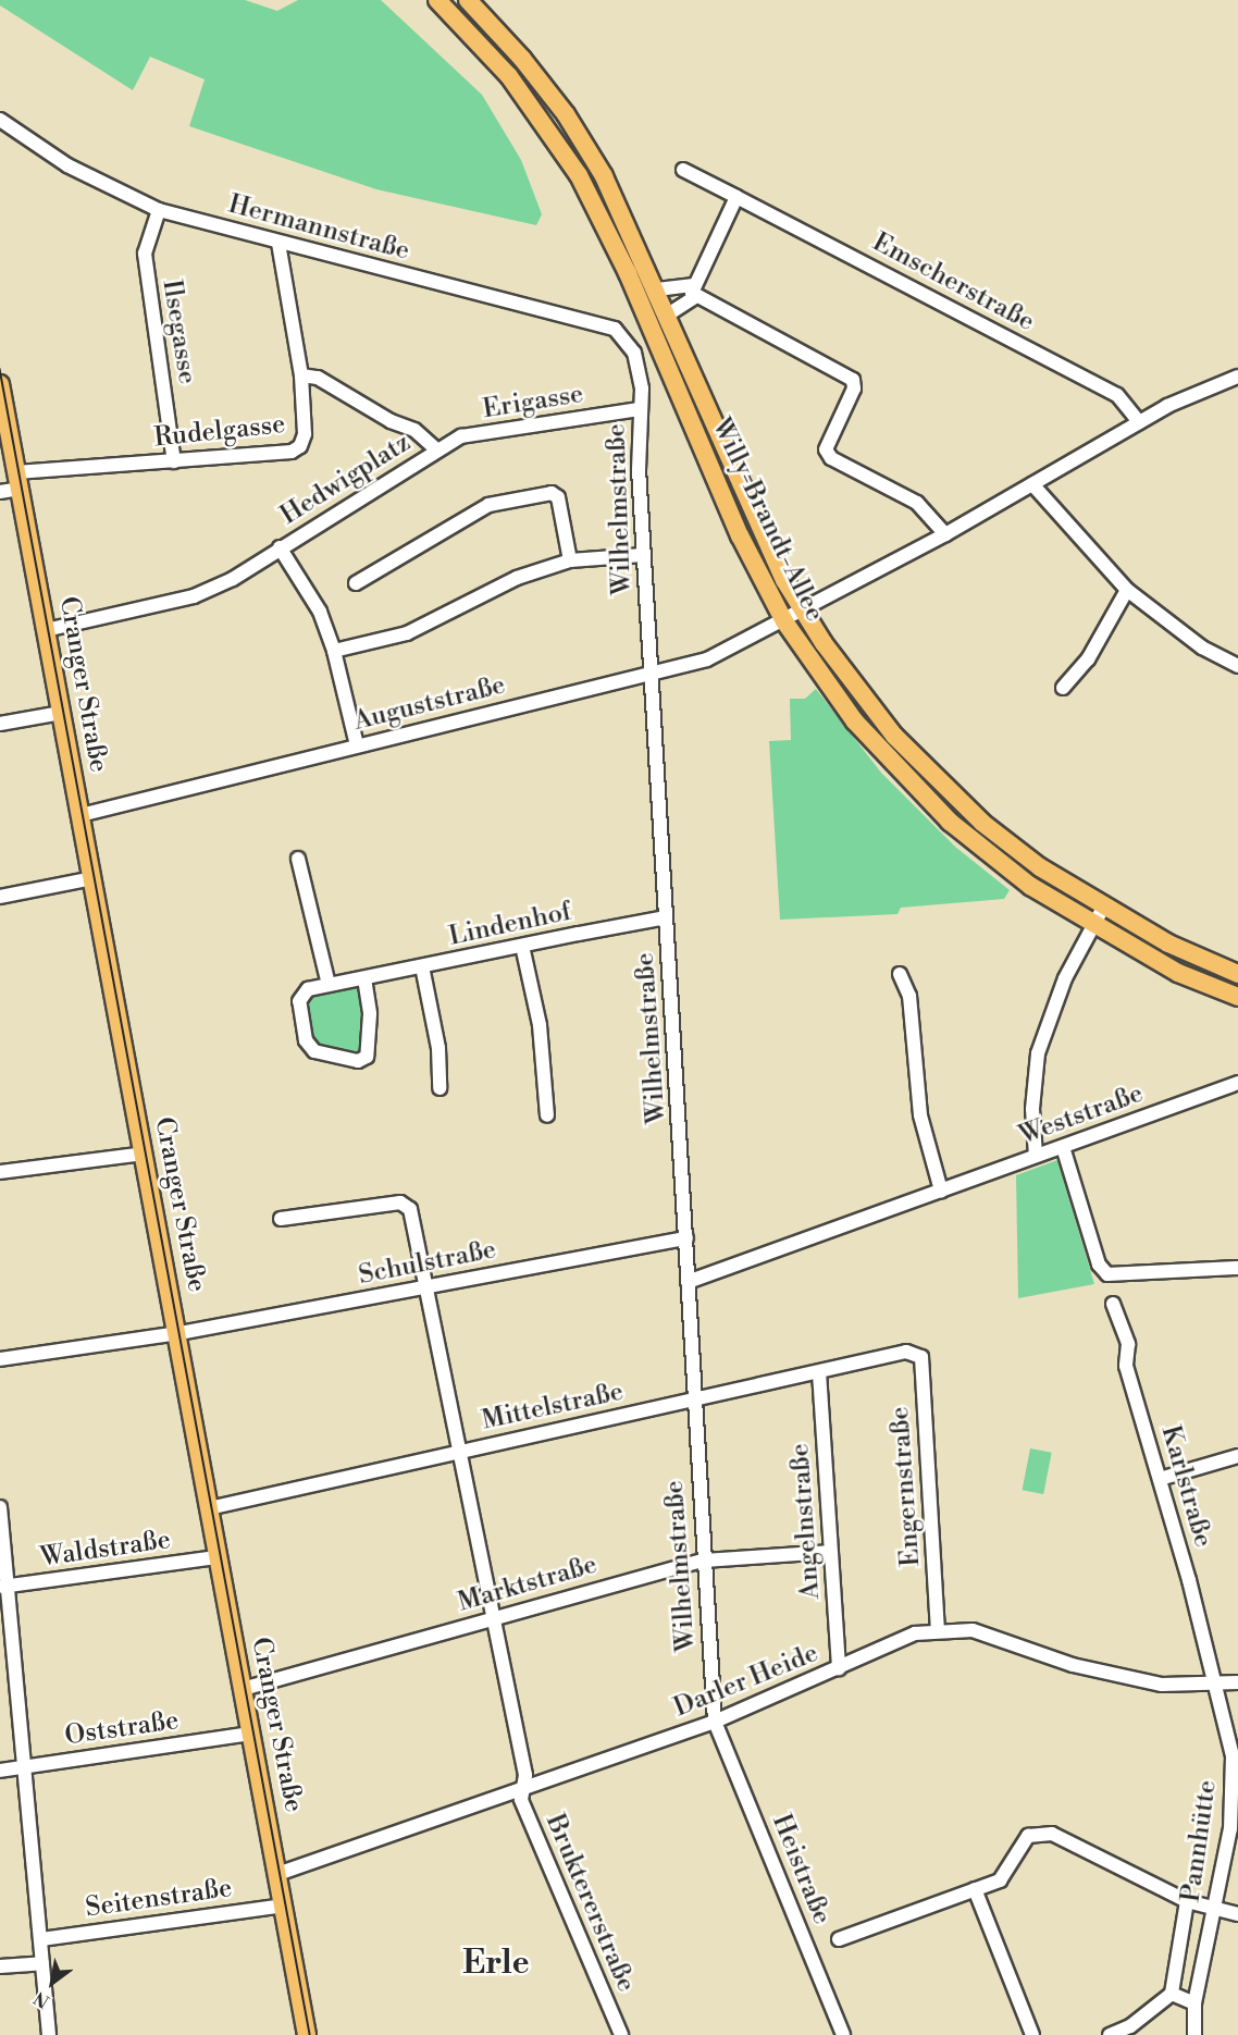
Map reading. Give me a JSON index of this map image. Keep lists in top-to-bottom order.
{
  "streets": {
    "main road": ["Willy-Brandt-Allee", "Cranger Straße"],
    "street": [
      "Hermannstraße",
      "Emscherstraße",
      "Ilsegasse",
      "Erigasse",
      "Rudelgasse",
      "Hedwigplatz",
      "Wilhelmstraße",
      "Auguststraße",
      "Lindenhof",
      "Weststraße",
      "Schulstraße",
      "Mittelstraße",
      "Engernstraße",
      "Karlstraße",
      "Angelnstraße",
      "Waldstraße",
      "Marktstraße",
      "Darler Heide",
      "Oststraße",
      "Pannhütte",
      "Heistraße",
      "Seitenstraße",
      "Bruktererstraße"
    ]
  },
  "crossings": [
    ["Hermannstraße", "Ilsegasse"],
    ["Hermannstraße", "Rudelgasse"],
    ["Hermannstraße", "Wilhelmstraße"],
    ["Ilsegasse", "Rudelgasse"],
    ["Erigasse", "Hedwigplatz"],
    ["Erigasse", "Wilhelmstraße"],
    ["Rudelgasse", "Hedwigplatz"],
    ["Rudelgasse", "Cranger Straße"],
    ["Hedwigplatz", "Cranger Straße"],
    ["Wilhelmstraße", "Auguststraße"],
    ["Wilhelmstraße", "Lindenhof"],
    ["Wilhelmstraße", "Weststraße"],
    ["Wilhelmstraße", "Schulstraße"],
    ["Wilhelmstraße", "Mittelstraße"],
    ["Wilhelmstraße", "Marktstraße"],
    ["Wilhelmstraße", "Darler Heide"],
    ["Wilhelmstraße", "Heistraße"],
    ["Willy-Brandt-Allee", "Auguststraße"],
    ["Cranger Straße", "Auguststraße"],
    ["Cranger Straße", "Schulstraße"],
    ["Cranger Straße", "Mittelstraße"],
    ["Cranger Straße", "Waldstraße"],
    ["Cranger Straße", "Marktstraße"],
    ["Cranger Straße", "Darler Heide"],
    ["Cranger Straße", "Oststraße"],
    ["Cranger Straße", "Seitenstraße"],
    ["Schulstraße", "Bruktererstraße"],
    ["Mittelstraße", "Engernstraße"],
    ["Mittelstraße", "Angelnstraße"],
    ["Mittelstraße", "Bruktererstraße"],
    ["Engernstraße", "Darler Heide"],
    ["Karlstraße", "Darler Heide"],
    ["Karlstraße", "Pannhütte"],
    ["Angelnstraße", "Marktstraße"],
    ["Angelnstraße", "Darler Heide"],
    ["Marktstraße", "Bruktererstraße"],
    ["Darler Heide", "Pannhütte"],
    ["Darler Heide", "Heistraße"],
    ["Darler Heide", "Bruktererstraße"]
  ],
  "districts": ["Erle"],
  "north": "bottom left"
}
